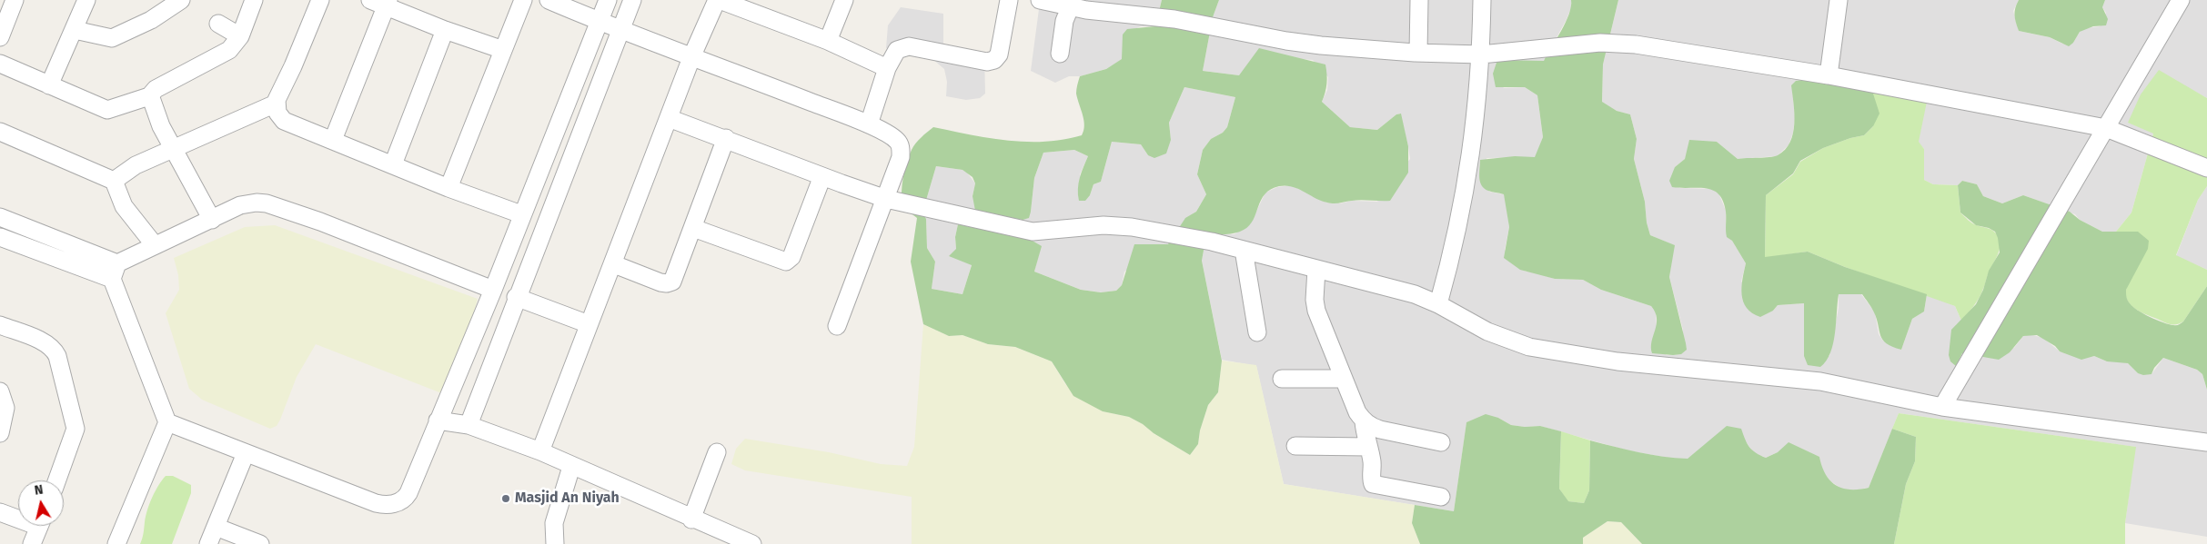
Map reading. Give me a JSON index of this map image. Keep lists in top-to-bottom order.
{
  "places": ["Masjid An Niyah"],
  "north": "top"
}
